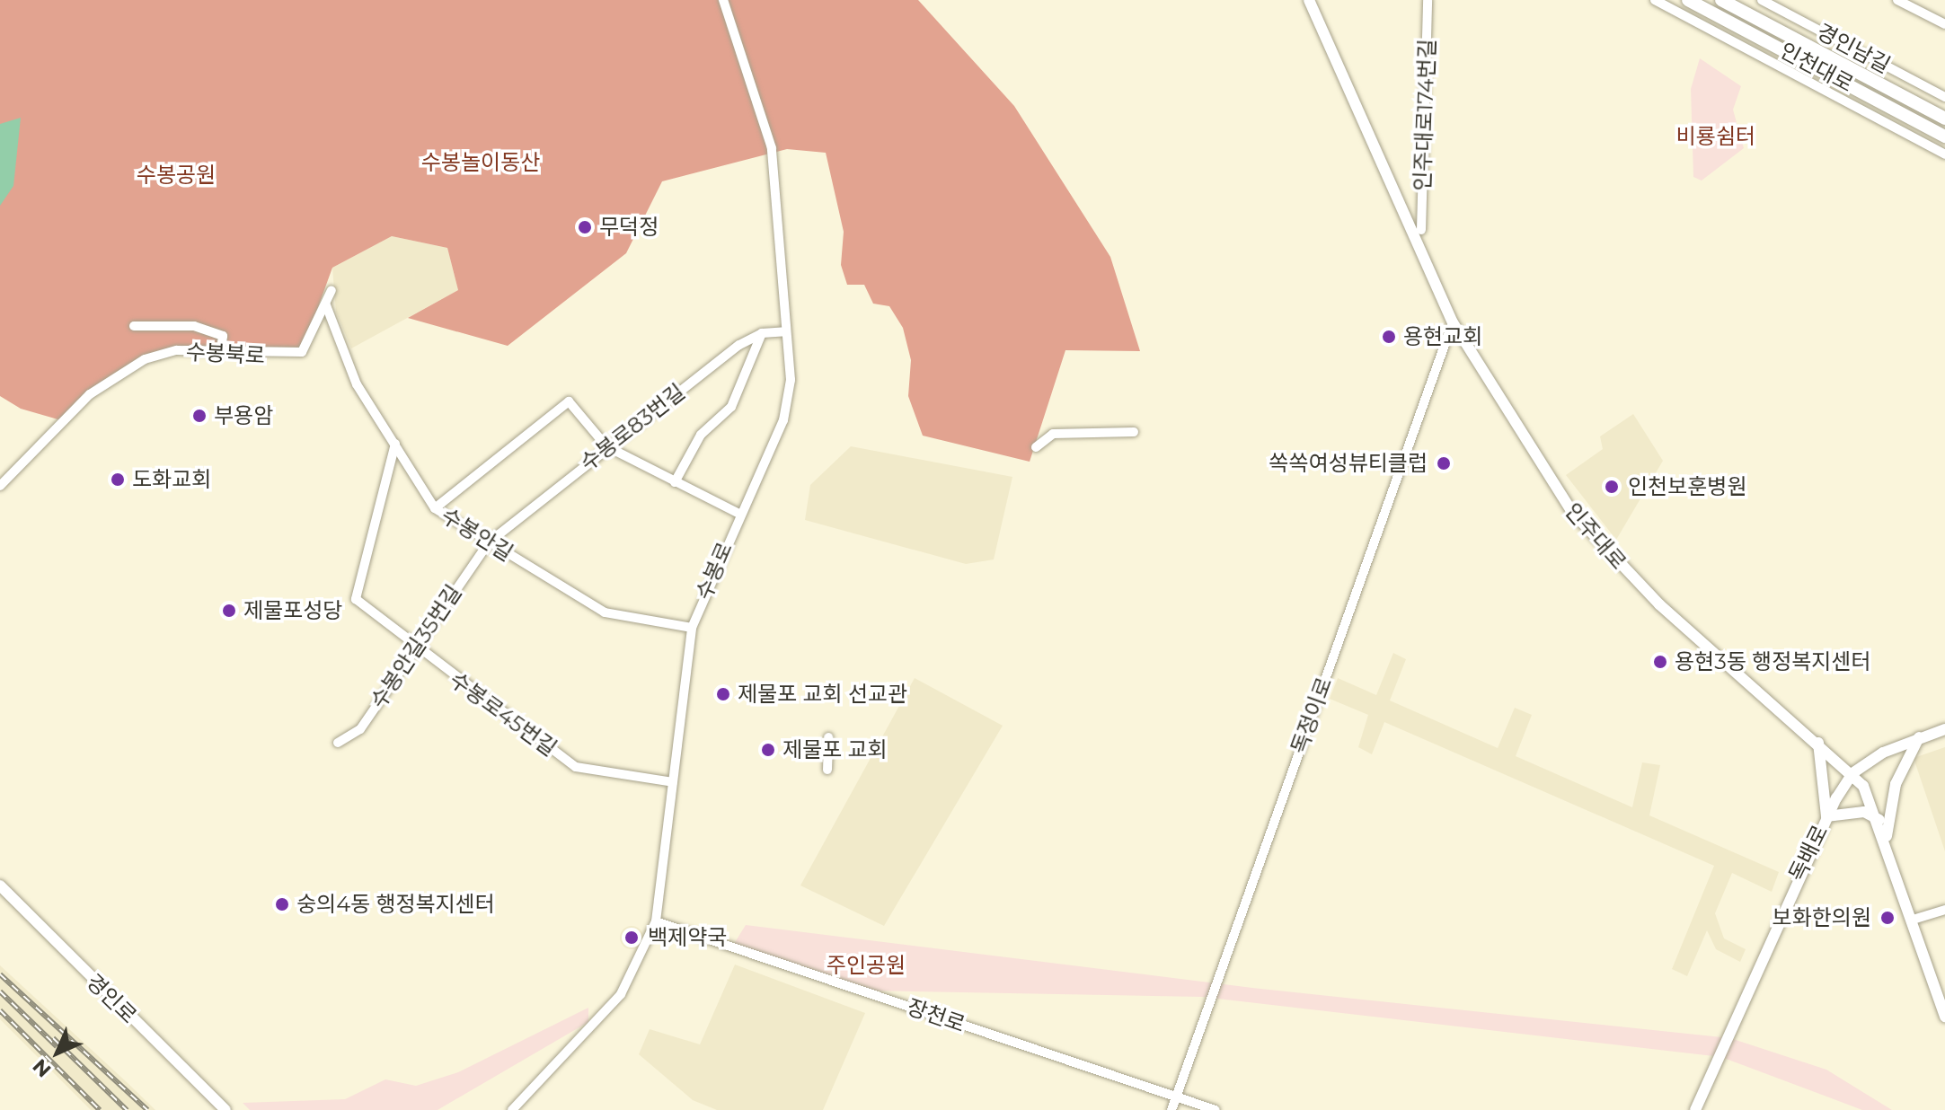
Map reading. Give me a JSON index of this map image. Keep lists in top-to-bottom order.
{
  "streets": {
    "highway": ["인천대로"],
    "main road": ["인주대로", "독배로", "경인로"],
    "street": [
      "경인남길",
      "인주대로174번길",
      "수봉북로",
      "수봉로83번길",
      "수봉안길",
      "수봉로",
      "수봉안길35번길",
      "수봉로45번길",
      "독정이로",
      "장천로"
    ]
  },
  "crossings": [
    ["인주대로174번길", "인주대로"],
    ["수봉북로", "수봉안길"],
    ["수봉로83번길", "수봉안길"],
    ["수봉로83번길", "수봉안길35번길"],
    ["수봉안길", "수봉로"],
    ["수봉안길", "수봉안길35번길"],
    ["수봉안길", "수봉로45번길"],
    ["인주대로", "독정이로"],
    ["인주대로", "독배로"],
    ["수봉로", "수봉로45번길"],
    ["수봉로", "장천로"],
    ["수봉안길35번길", "수봉로45번길"],
    ["독정이로", "장천로"]
  ],
  "parks": [
    "비룡쉼터",
    "수봉놀이동산",
    "수봉공원",
    "주인공원"
  ],
  "places": [
    "무덕정",
    "용현교회",
    "부용암",
    "쏙쏙여성뷰티클럽",
    "도화교회",
    "인천보훈병원",
    "제물포성당",
    "용현3동 행정복지센터",
    "제물포 교회 선교관",
    "제물포 교회",
    "숭의4동 행정복지센터",
    "보화한의원",
    "백제약국"
  ],
  "north": "bottom left"
}
